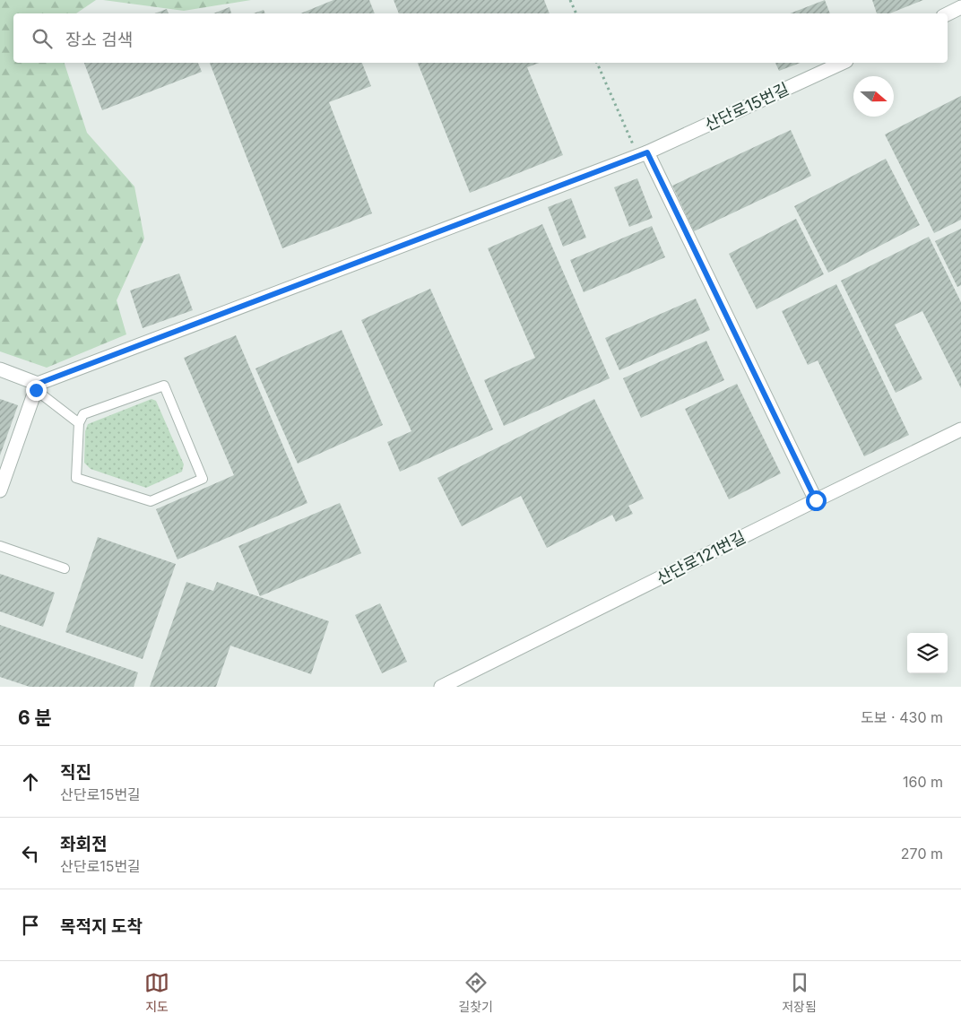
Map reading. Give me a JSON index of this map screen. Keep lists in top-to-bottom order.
{
  "streets": {
    "street": ["산단로15번길", "산단로121번길"]
  },
  "north": "right",
  "page": {
    "search": "장소 검색",
    "heading": ["6 분", "도보 · 430 m"],
    "list": [
      ["직진", "산단로15번길", "160 m"],
      ["좌회전", "산단로15번길", "270 m"],
      "목적지 도착"
    ],
    "nav": ["지도", "길찾기", "저장됨"]
  }
}
